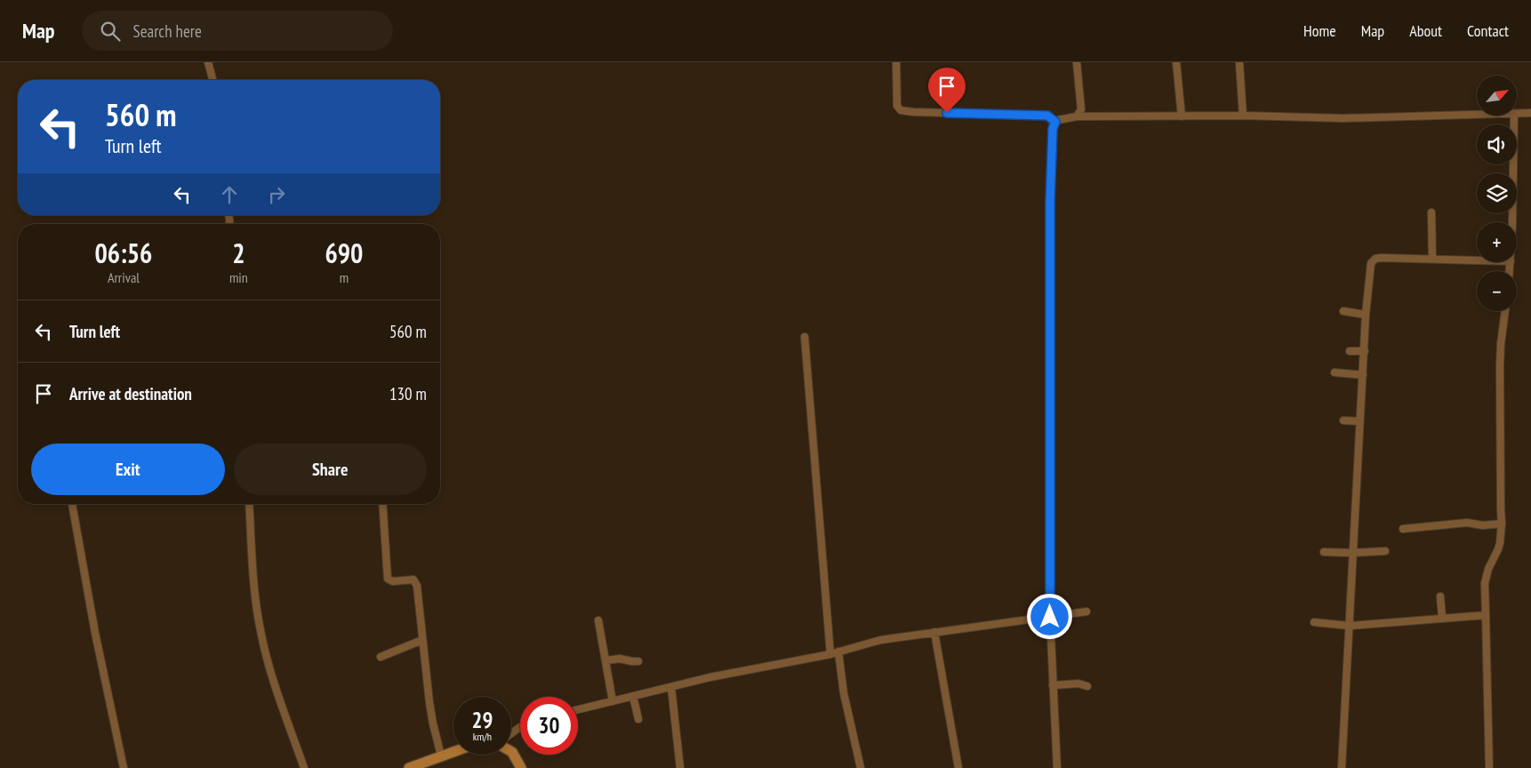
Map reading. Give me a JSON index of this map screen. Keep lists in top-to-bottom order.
{
  "north": "top right",
  "page": {
    "header": "Map",
    "search": "Search here",
    "nav": [
      "Home",
      "Map",
      "About",
      "Contact"
    ],
    "map_buttons": ["+", "−"],
    "turn": ["560 m", "Turn left"],
    "eta": [
      "06:56",
      "Arrival",
      "2",
      "min",
      "690",
      "m"
    ],
    "list": [
      {
        "name": "Turn left",
        "value": "560 m"
      },
      {
        "name": "Arrive at destination",
        "value": "130 m"
      }
    ],
    "buttons": ["Exit", "Share"],
    "speed": "29 km/h",
    "limit": "30"
  }
}
